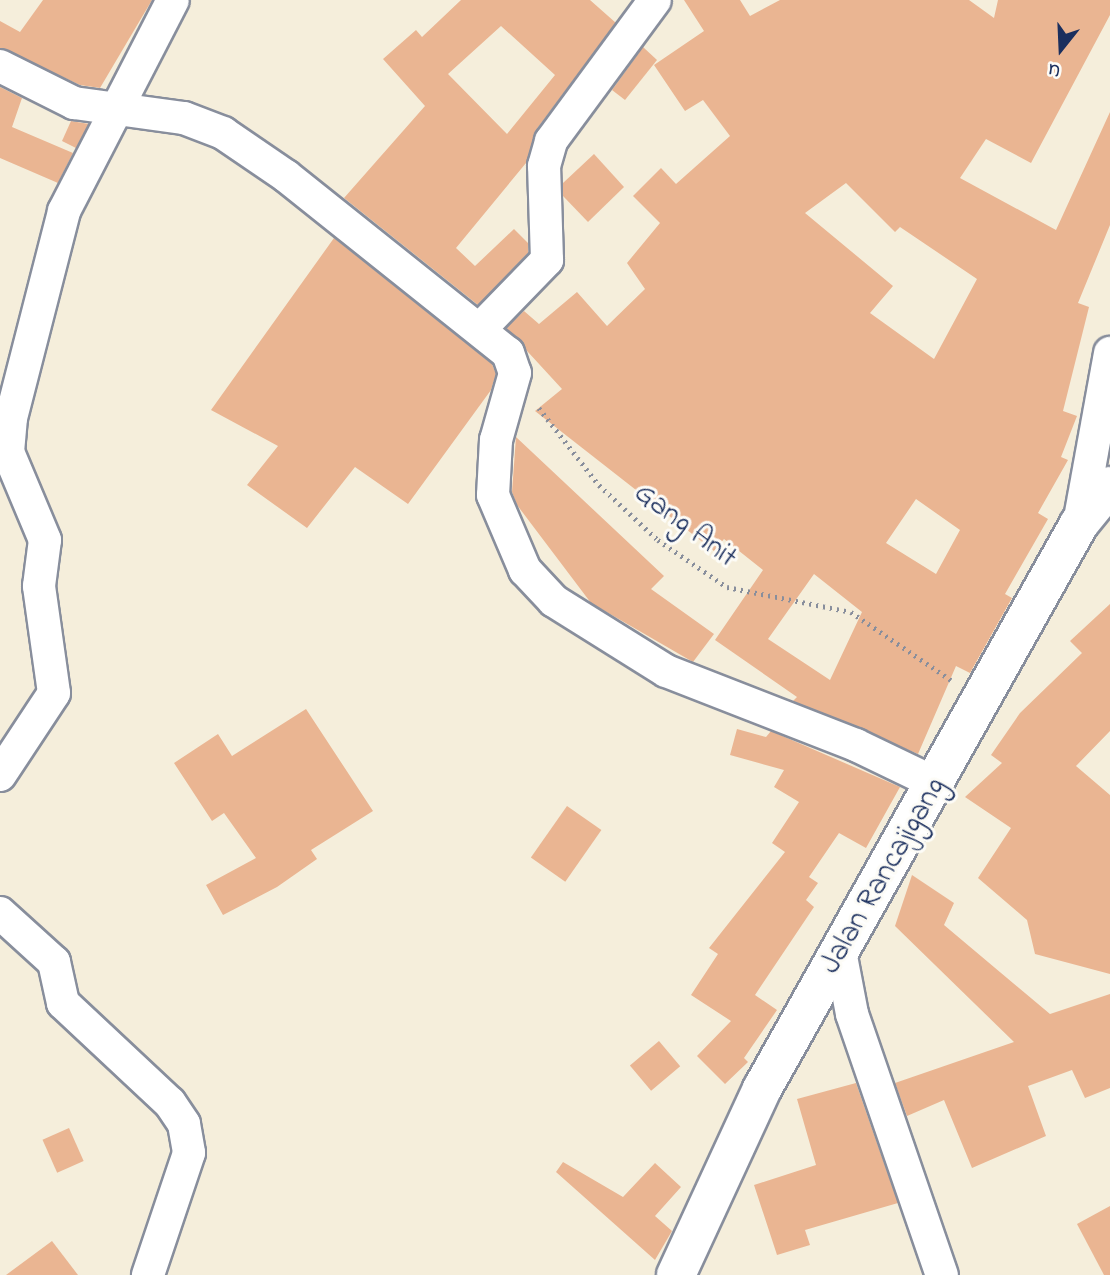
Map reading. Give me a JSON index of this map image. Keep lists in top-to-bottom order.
{
  "streets": {
    "main road": ["Jalan Rancajigang"],
    "path": ["Gang Anit"]
  },
  "crossings": [
    ["Gang Anit", "Jalan Rancajigang"]
  ],
  "north": "bottom"
}
